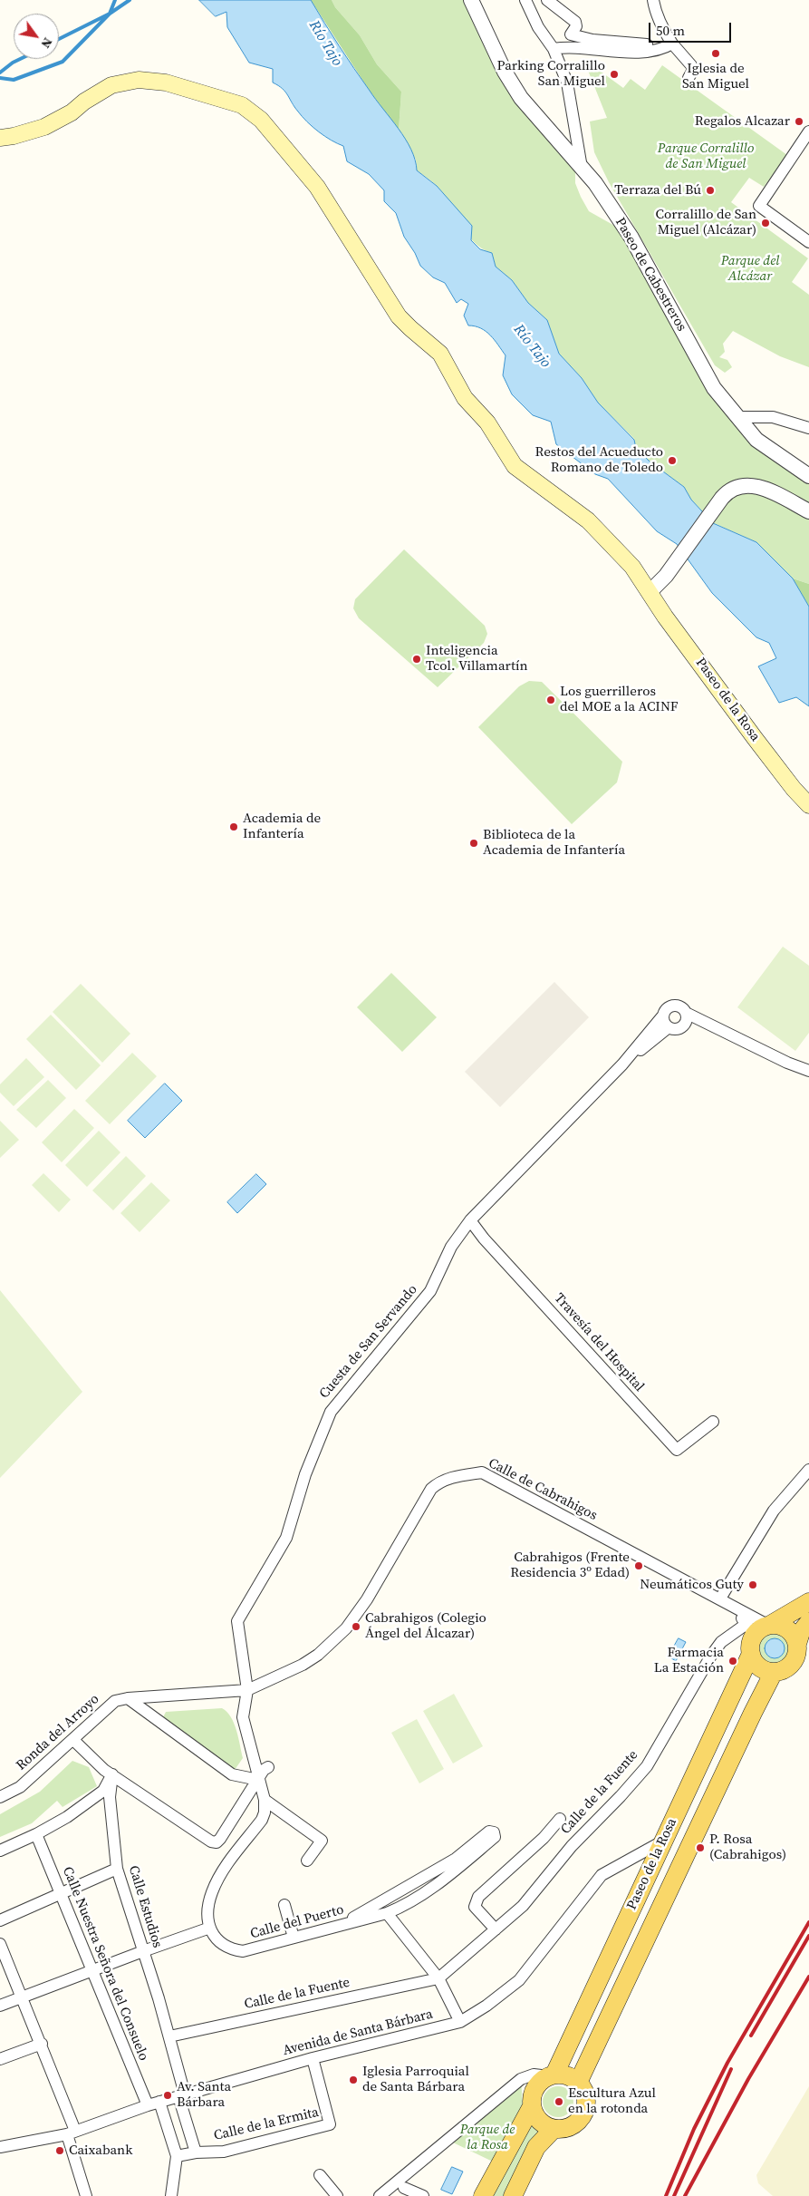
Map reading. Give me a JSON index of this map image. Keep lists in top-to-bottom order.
{
  "streets": {
    "main road": ["Paseo de la Rosa"],
    "street": [
      "Paseo de Cabestreros",
      "Cuesta de San Servando",
      "Travesía del Hospital",
      "Calle de Cabrahigos",
      "Ronda del Arroyo",
      "Calle de la Fuente",
      "Calle Estudios",
      "Calle del Puerto",
      "Calle Nuestra Señora del Consuelo",
      "Avenida de Santa Bárbara",
      "Calle de la Ermita"
    ]
  },
  "crossings": [
    ["Paseo de la Rosa", "Calle de Cabrahigos"],
    ["Paseo de la Rosa", "Calle de la Fuente"],
    ["Paseo de la Rosa", "Avenida de Santa Bárbara"],
    ["Cuesta de San Servando", "Travesía del Hospital"],
    ["Cuesta de San Servando", "Calle de Cabrahigos"],
    ["Cuesta de San Servando", "Ronda del Arroyo"],
    ["Calle de Cabrahigos", "Ronda del Arroyo"],
    ["Calle de Cabrahigos", "Calle de la Fuente"],
    ["Calle de la Fuente", "Calle Estudios"],
    ["Calle Estudios", "Avenida de Santa Bárbara"],
    ["Calle Estudios", "Calle de la Ermita"],
    ["Calle Nuestra Señora del Consuelo", "Avenida de Santa Bárbara"],
    ["Avenida de Santa Bárbara", "Calle de la Ermita"]
  ],
  "water": ["Río Tajo"],
  "parks": ["Parque Corralillo de San Miguel", "Parque del Alcázar", "Parque de la Rosa"],
  "places": [
    "Iglesia de San Miguel",
    "Parking Corralillo San Miguel",
    "Regalos Alcazar",
    "Terraza del Bú",
    "Corralillo de San Miguel (Alcázar)",
    "Restos del Acueducto Romano de Toledo",
    "Inteligencia Tcol. Villamartín",
    "Los guerrilleros del MOE a la ACINF",
    "Academia de Infantería",
    "Biblioteca de la Academia de Infantería",
    "Cabrahigos (Frente Residencia 3º Edad)",
    "Neumáticos Guty",
    "Cabrahigos (Colegio Ángel del Álcazar)",
    "Farmacia La Estación",
    "P. Rosa (Cabrahigos)",
    "Iglesia Parroquial de Santa Bárbara",
    "Av. Santa Bárbara",
    "Escultura Azul en la rotonda",
    "Caixabank"
  ],
  "scale_bar": "50 m",
  "north": "bottom right"
}
